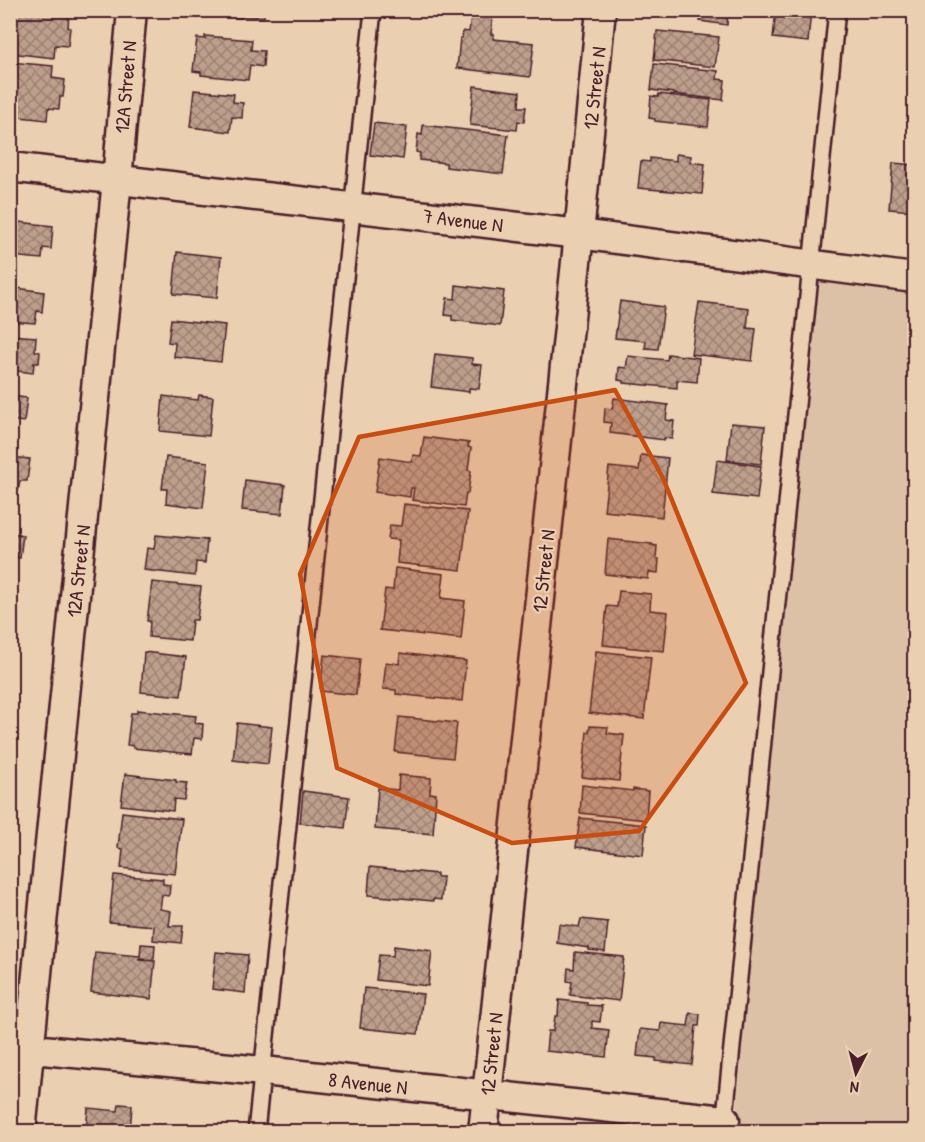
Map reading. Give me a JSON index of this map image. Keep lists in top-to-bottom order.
{
  "streets": {
    "street": [
      "12A Street N",
      "12 Street N",
      "7 Avenue N",
      "8 Avenue N"
    ]
  },
  "crossings": [
    ["12A Street N", "7 Avenue N"],
    ["12A Street N", "8 Avenue N"],
    ["12 Street N", "7 Avenue N"],
    ["12 Street N", "8 Avenue N"]
  ],
  "north": "bottom"
}
